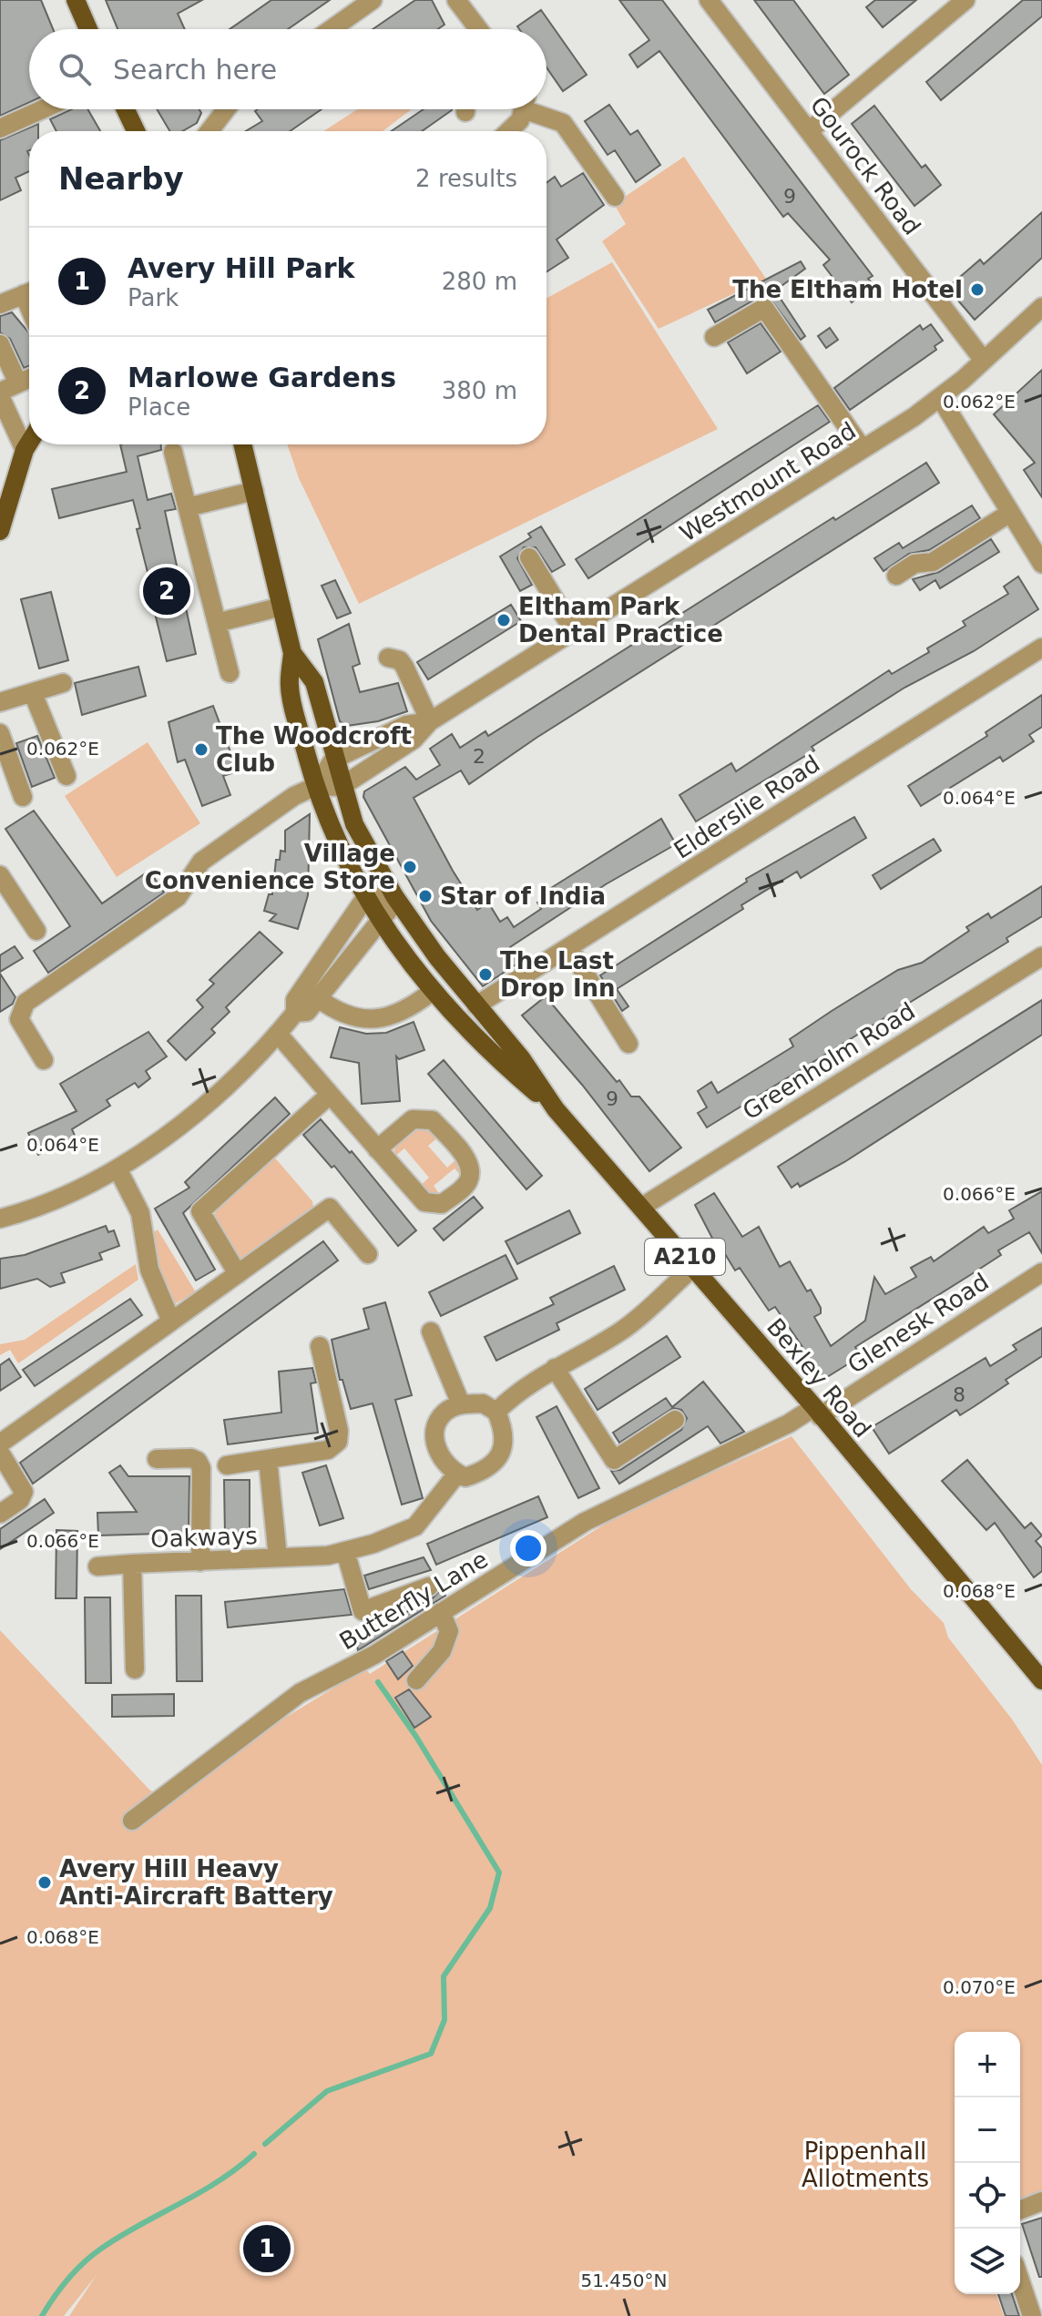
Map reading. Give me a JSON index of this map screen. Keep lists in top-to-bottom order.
{
  "streets": {
    "main road": ["A210", "Bexley Road"],
    "street": [
      "Gourock Road",
      "Westmount Road",
      "Elderslie Road",
      "Greenholm Road",
      "Glenesk Road",
      "Oakways",
      "Butterfly Lane"
    ]
  },
  "crossings": [
    ["Gourock Road", "Westmount Road"],
    ["Westmount Road", "A210"],
    ["Elderslie Road", "Bexley Road"],
    ["Greenholm Road", "Bexley Road"],
    ["A210", "Bexley Road"],
    ["Glenesk Road", "Bexley Road"],
    ["Glenesk Road", "Butterfly Lane"],
    ["Bexley Road", "Butterfly Lane"]
  ],
  "parks": ["Pippenhall Allotments"],
  "places": [
    "The Eltham Hotel",
    "Eltham Park Dental Practice",
    "The Woodcroft Club",
    "Village Convenience Store",
    "Star of India",
    "The Last Drop Inn",
    "Avery Hill Heavy Anti-Aircraft Battery"
  ],
  "house_numbers": [
    "9",
    "2",
    "9",
    "8"
  ],
  "page": {
    "search": "Search here",
    "heading": ["Nearby", "2 results"],
    "list": [
      {
        "mark": "1",
        "name": "Avery Hill Park",
        "note": "Park",
        "value": "280 m"
      },
      {
        "mark": "2",
        "name": "Marlowe Gardens",
        "note": "Place",
        "value": "380 m"
      }
    ],
    "pins": ["2", "1"],
    "map_buttons": ["+", "−"]
  },
  "coordinates": [
    "0.062°E",
    "0.064°E",
    "0.066°E",
    "0.068°E",
    "0.070°E",
    "51.450°N"
  ]
}
